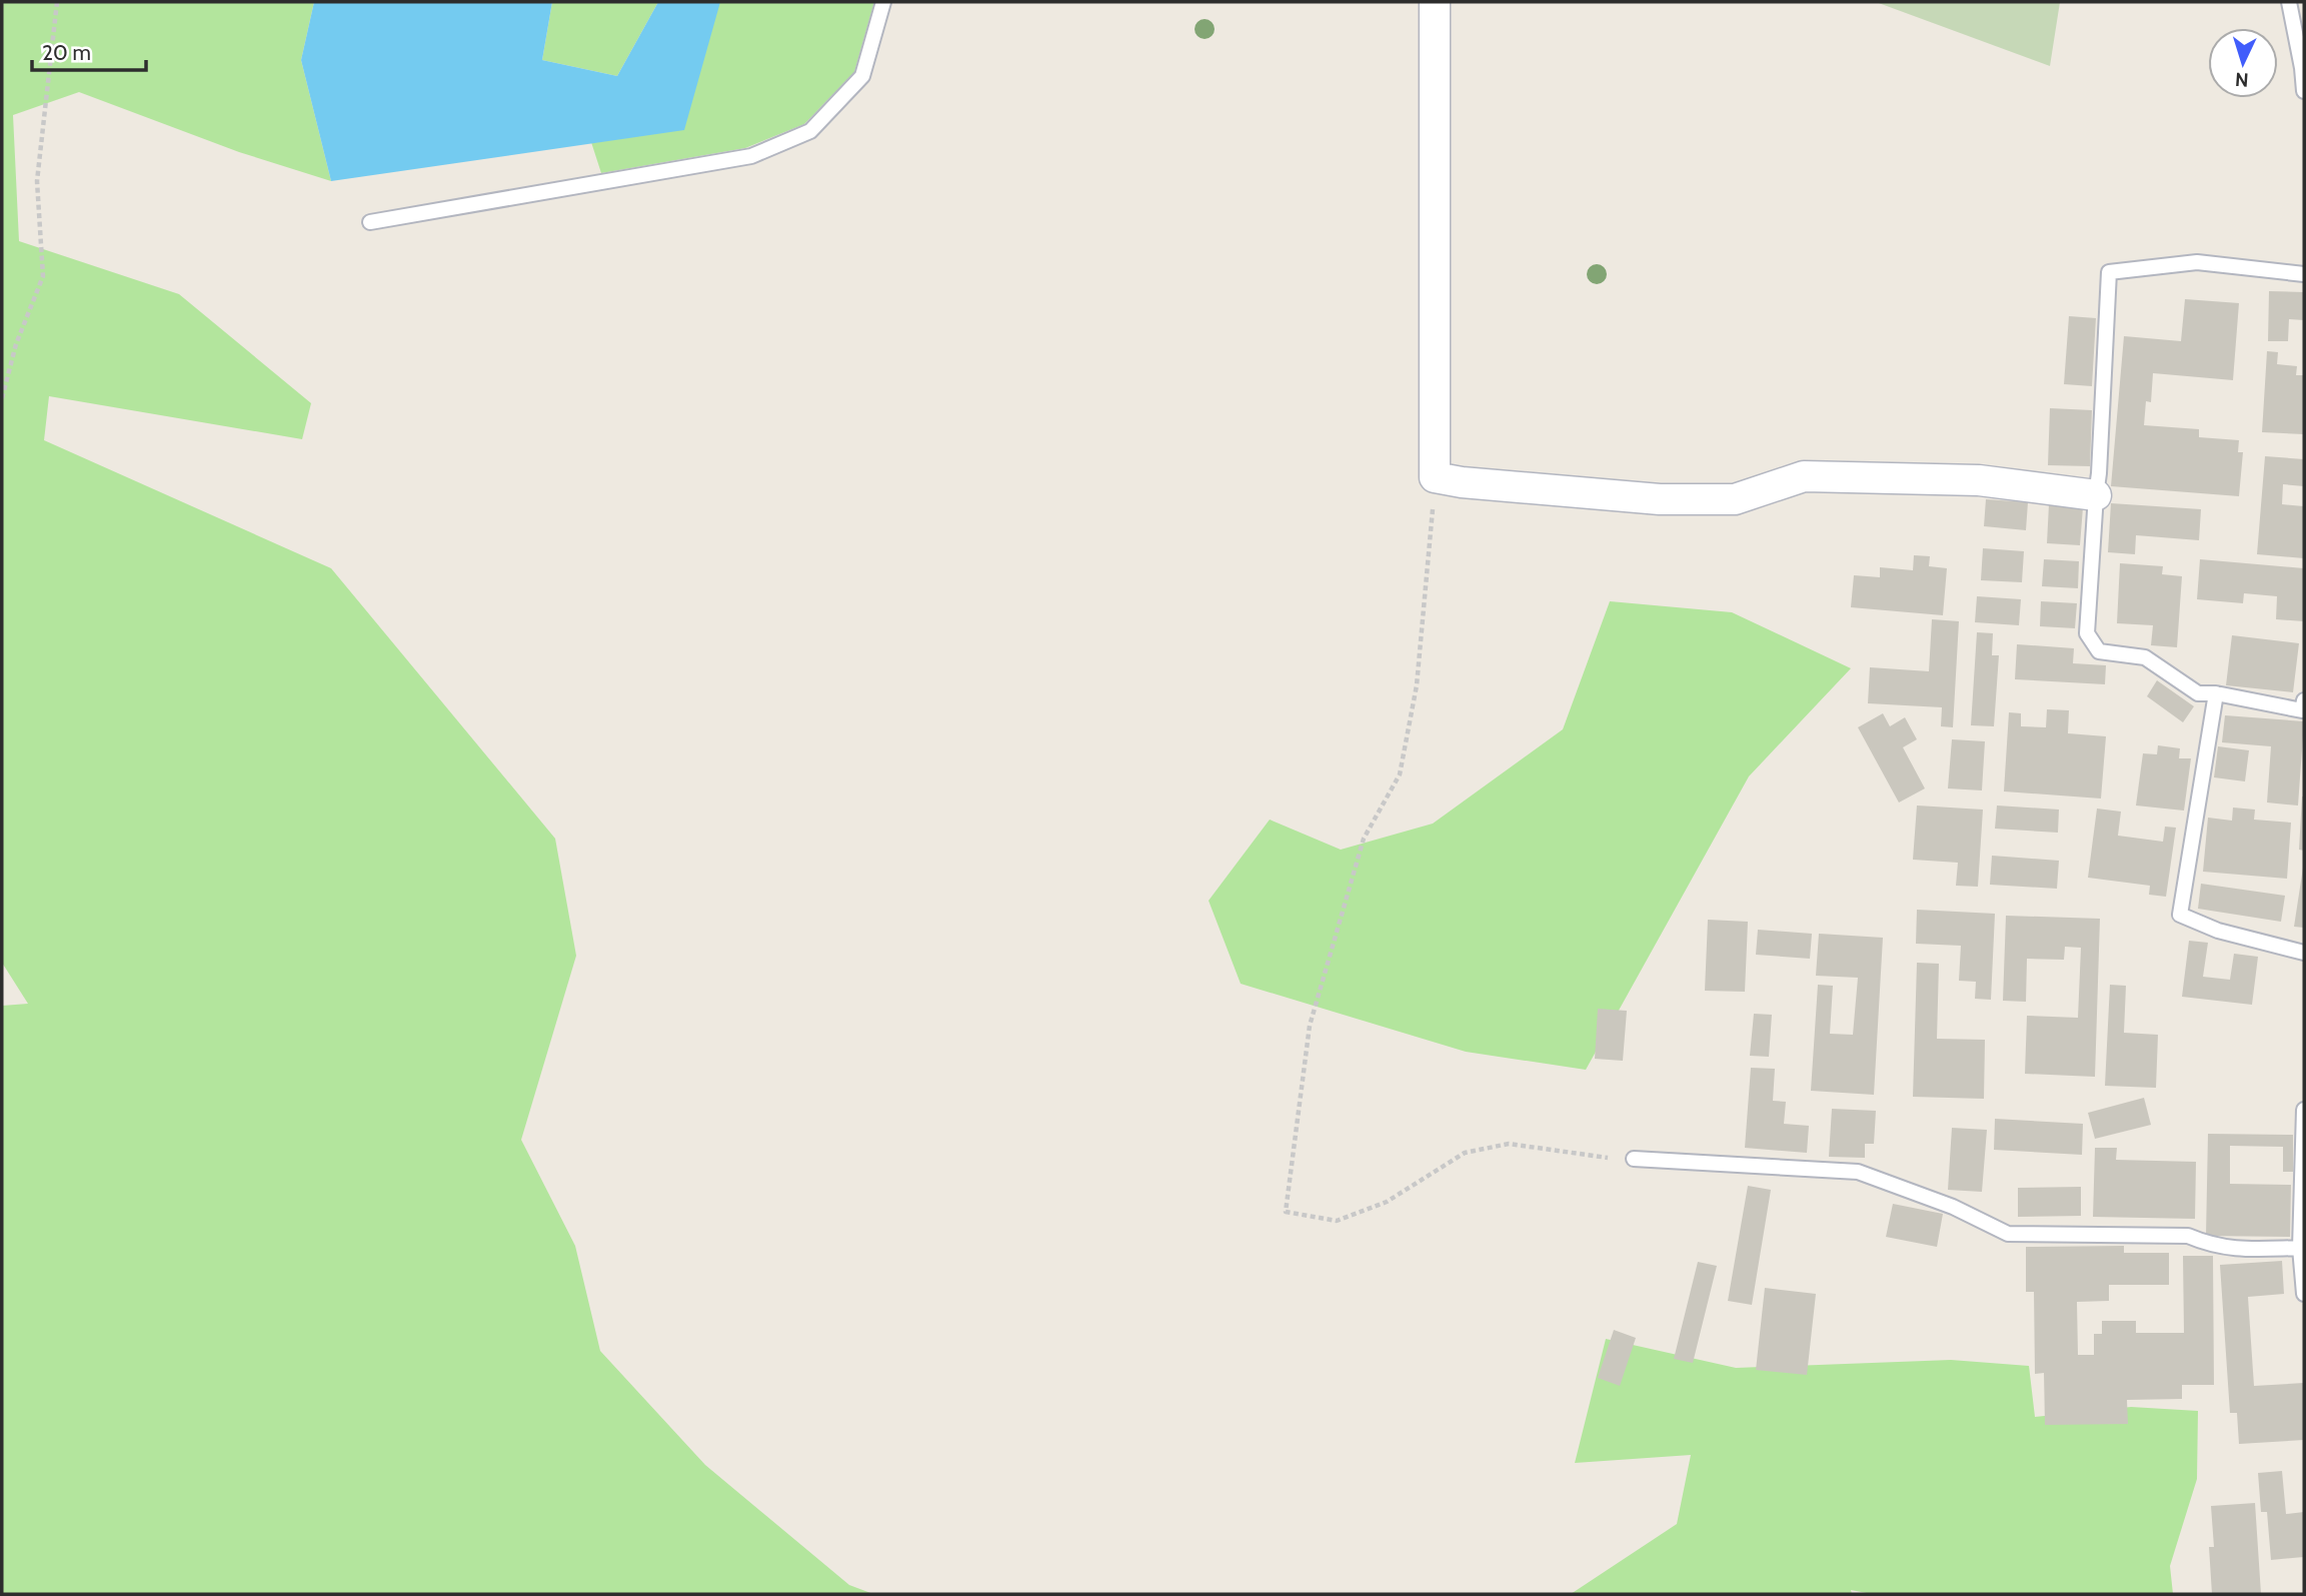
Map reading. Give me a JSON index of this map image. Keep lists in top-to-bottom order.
{
  "scale_bar": "20 m",
  "north": "bottom"
}
